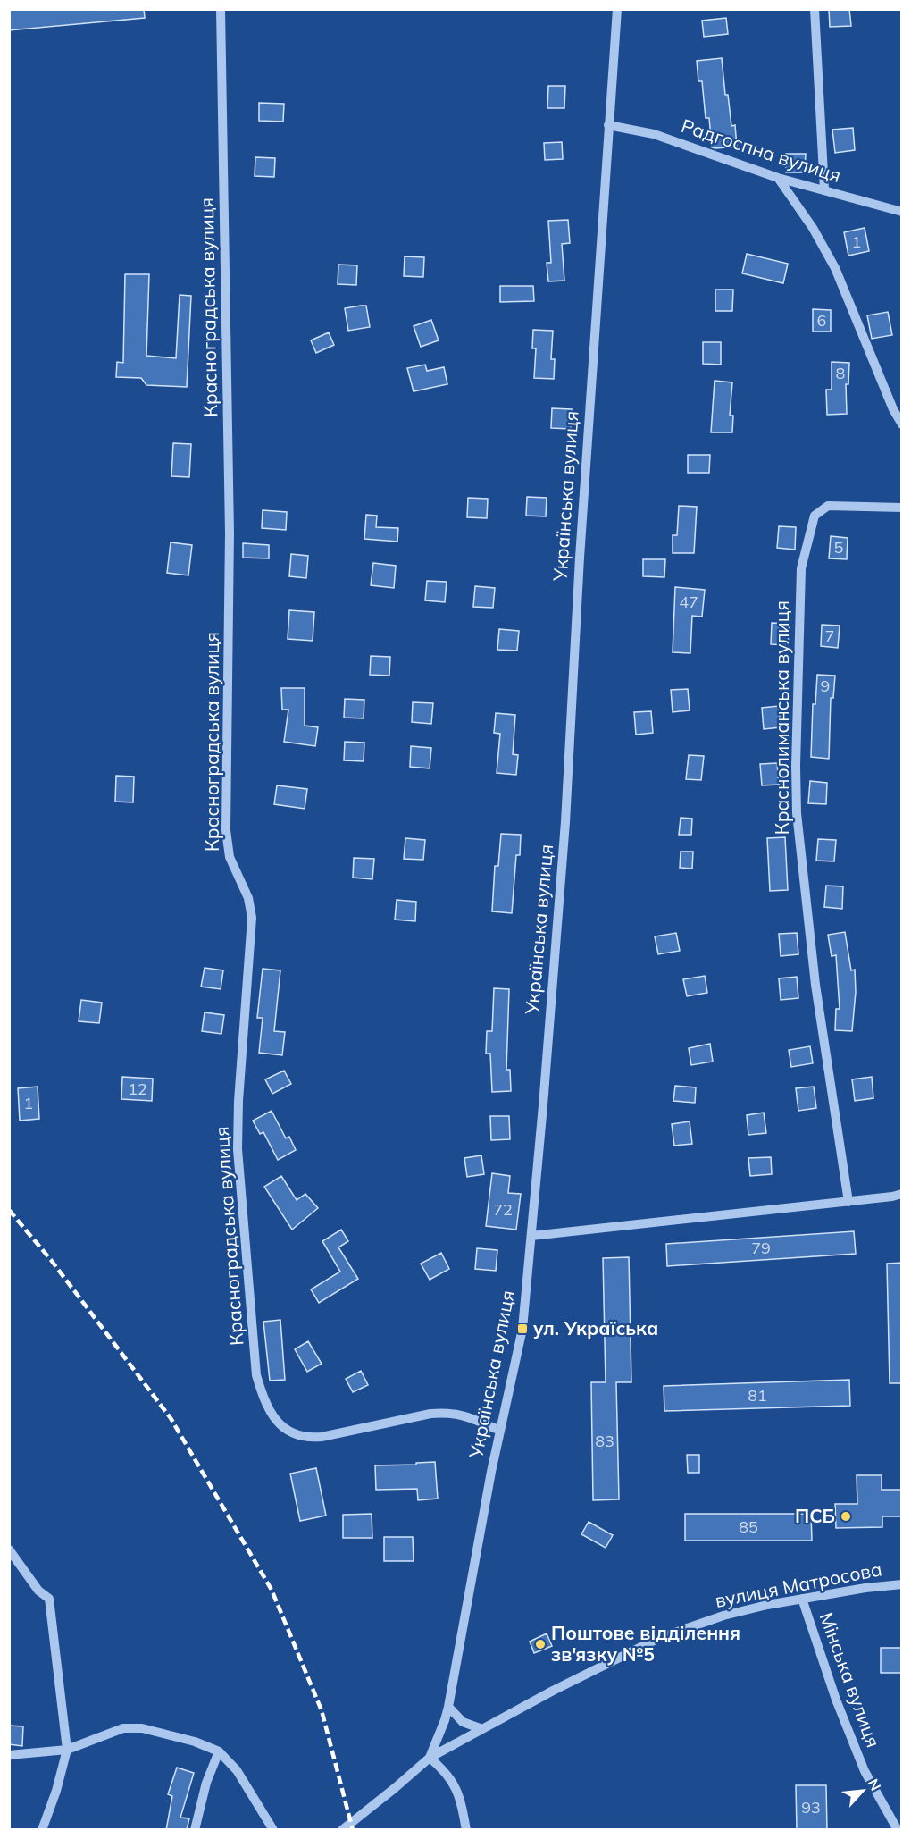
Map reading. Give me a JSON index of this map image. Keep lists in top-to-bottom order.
{
  "streets": {
    "street": [
      "Радгоспна вулиця",
      "Красноградська вулиця",
      "Українська вулиця",
      "Краснолиманська вулиця",
      "вулиця Матросова",
      "Мінська вулиця"
    ]
  },
  "crossings": [
    ["Радгоспна вулиця", "Українська вулиця"],
    ["Красноградська вулиця", "Українська вулиця"],
    ["Українська вулиця", "вулиця Матросова"],
    ["вулиця Матросова", "Мінська вулиця"]
  ],
  "places": {
    "transit": ["ул. Україська"],
    "other": ["ПСБ", "Поштове відділення зв'язку №5"]
  },
  "house_numbers": [
    "1",
    "6",
    "8",
    "5",
    "47",
    "7",
    "9",
    "12",
    "1",
    "72",
    "79",
    "81",
    "83",
    "85",
    "93"
  ],
  "north": "top right"
}
